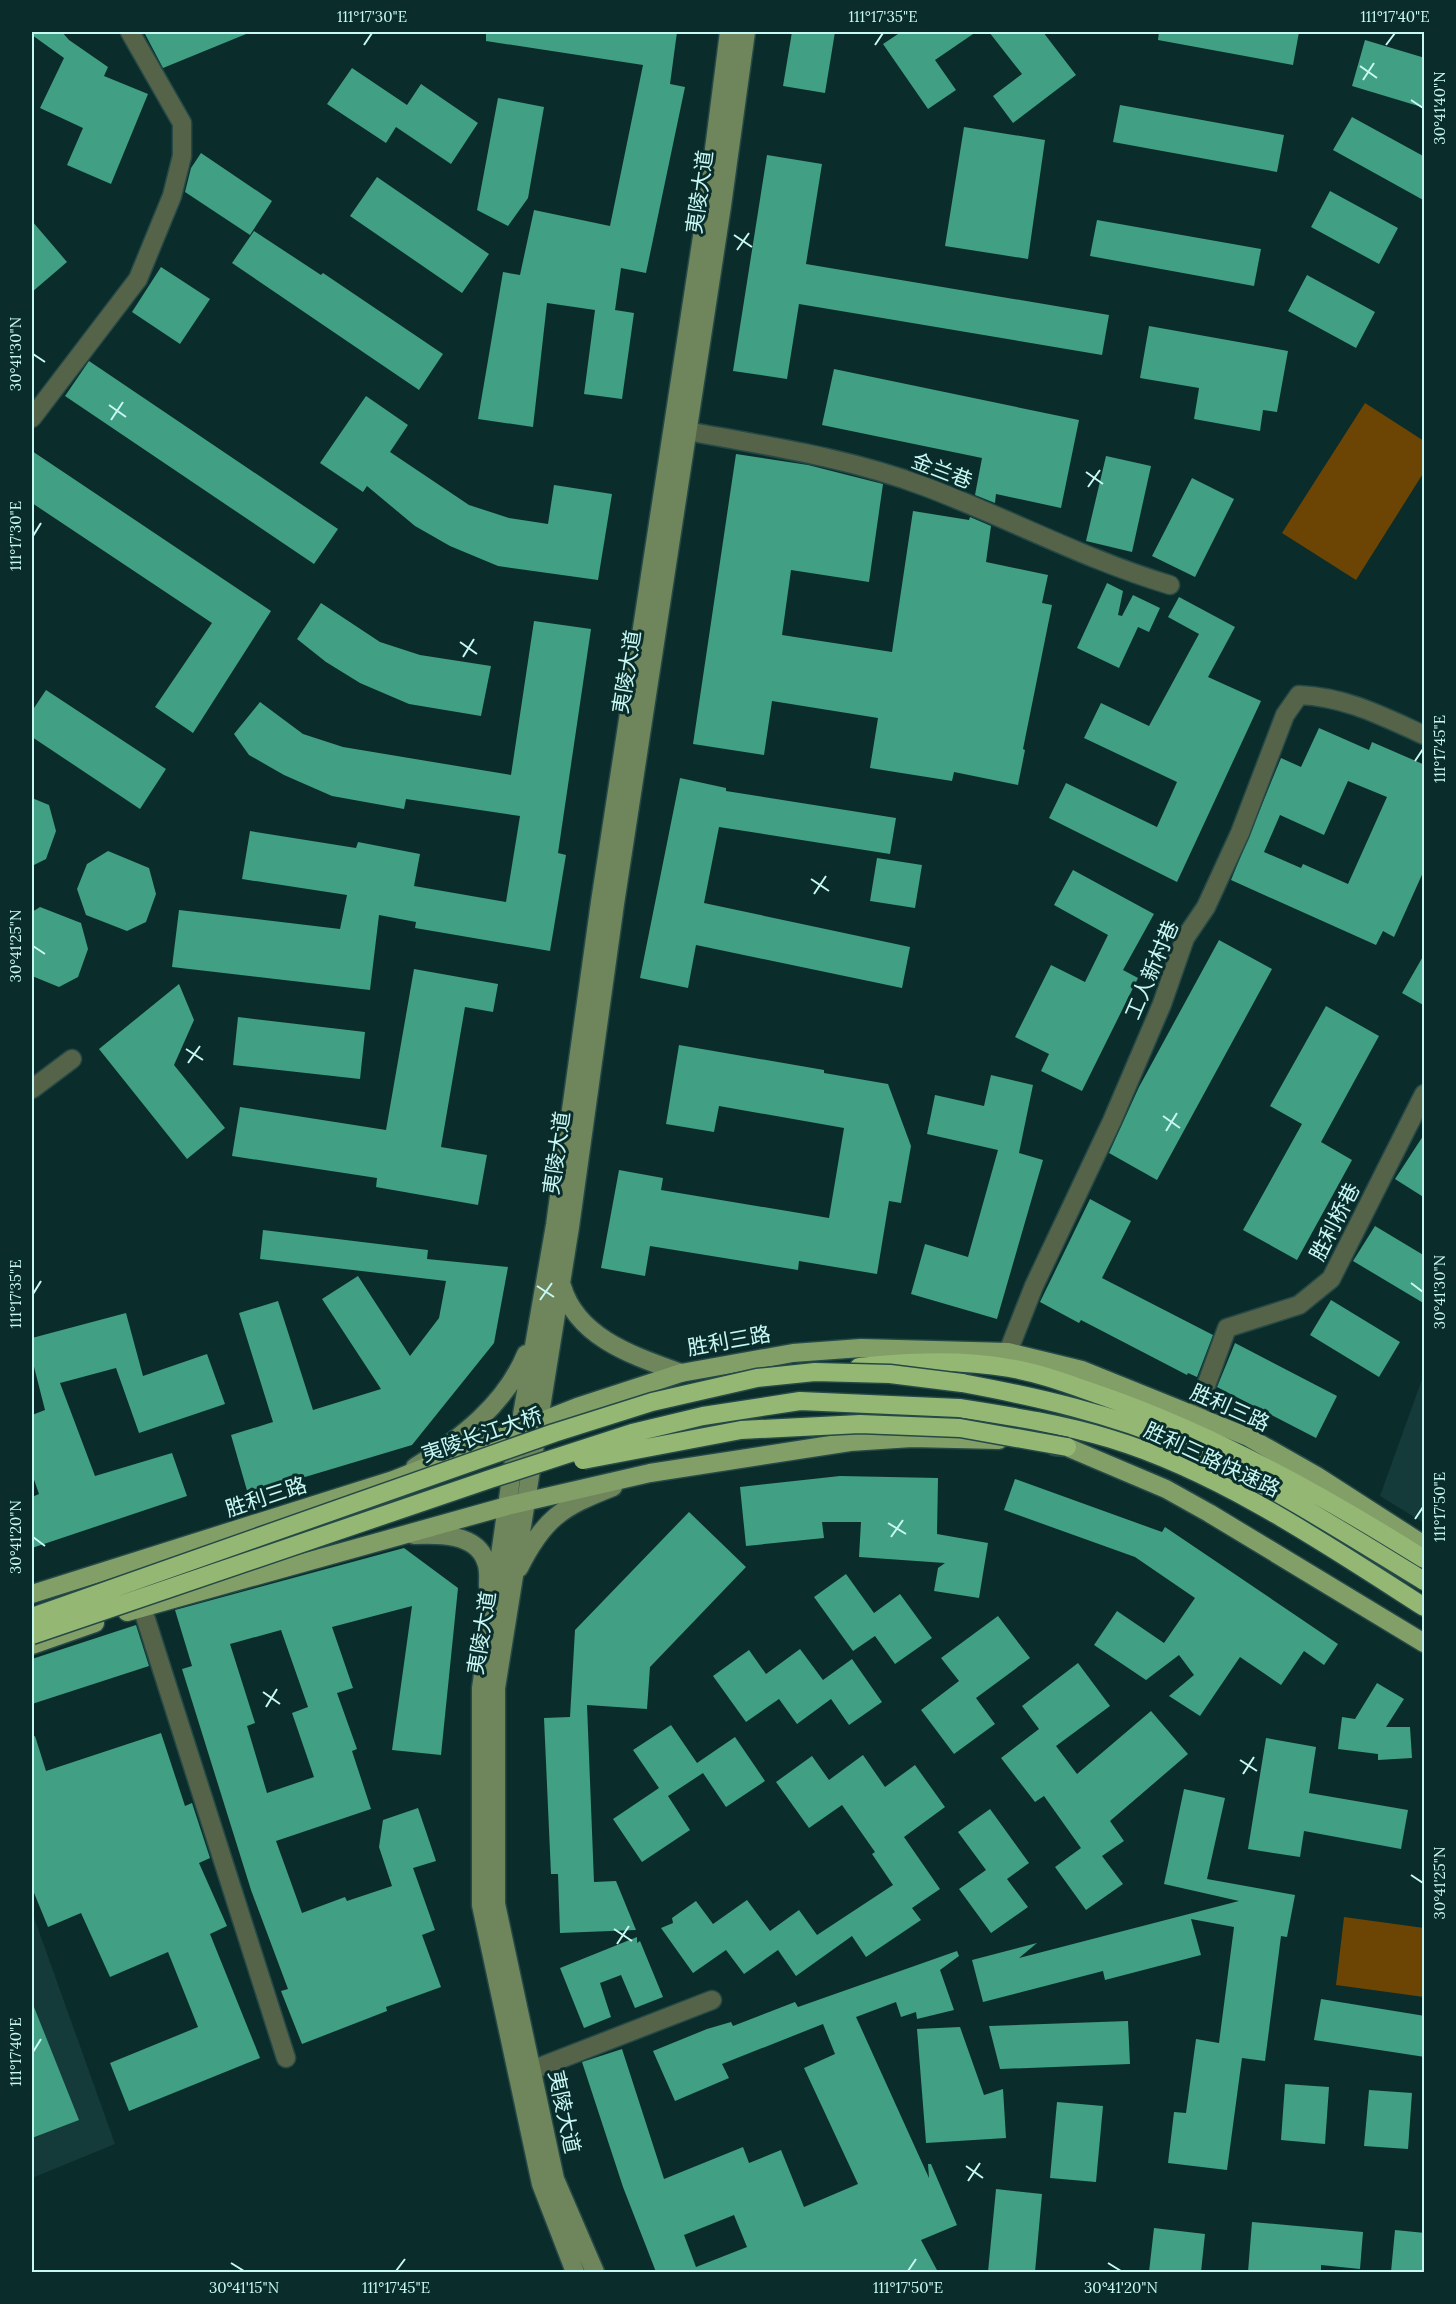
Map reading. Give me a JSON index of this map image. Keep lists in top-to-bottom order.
{
  "streets": {
    "highway": ["夷陵长江大桥", "胜利三路快速路"],
    "main road": ["夷陵大道", "胜利三路"],
    "street": ["金兰巷", "工人新村巷", "胜利桥巷"]
  },
  "crossings": [
    ["夷陵大道", "金兰巷"],
    ["夷陵大道", "胜利三路"],
    ["工人新村巷", "胜利三路"],
    ["胜利桥巷", "胜利三路"],
    ["夷陵长江大桥", "胜利三路快速路"]
  ],
  "coordinates": [
    "111°17'30\"E",
    "111°17'35\"E",
    "111°17'40\"E",
    "30°41'40\"N",
    "30°41'30\"N",
    "111°17'45\"E",
    "30°41'25\"N",
    "111°17'50\"E",
    "30°41'20\"N",
    "30°41'15\"N"
  ]
}
